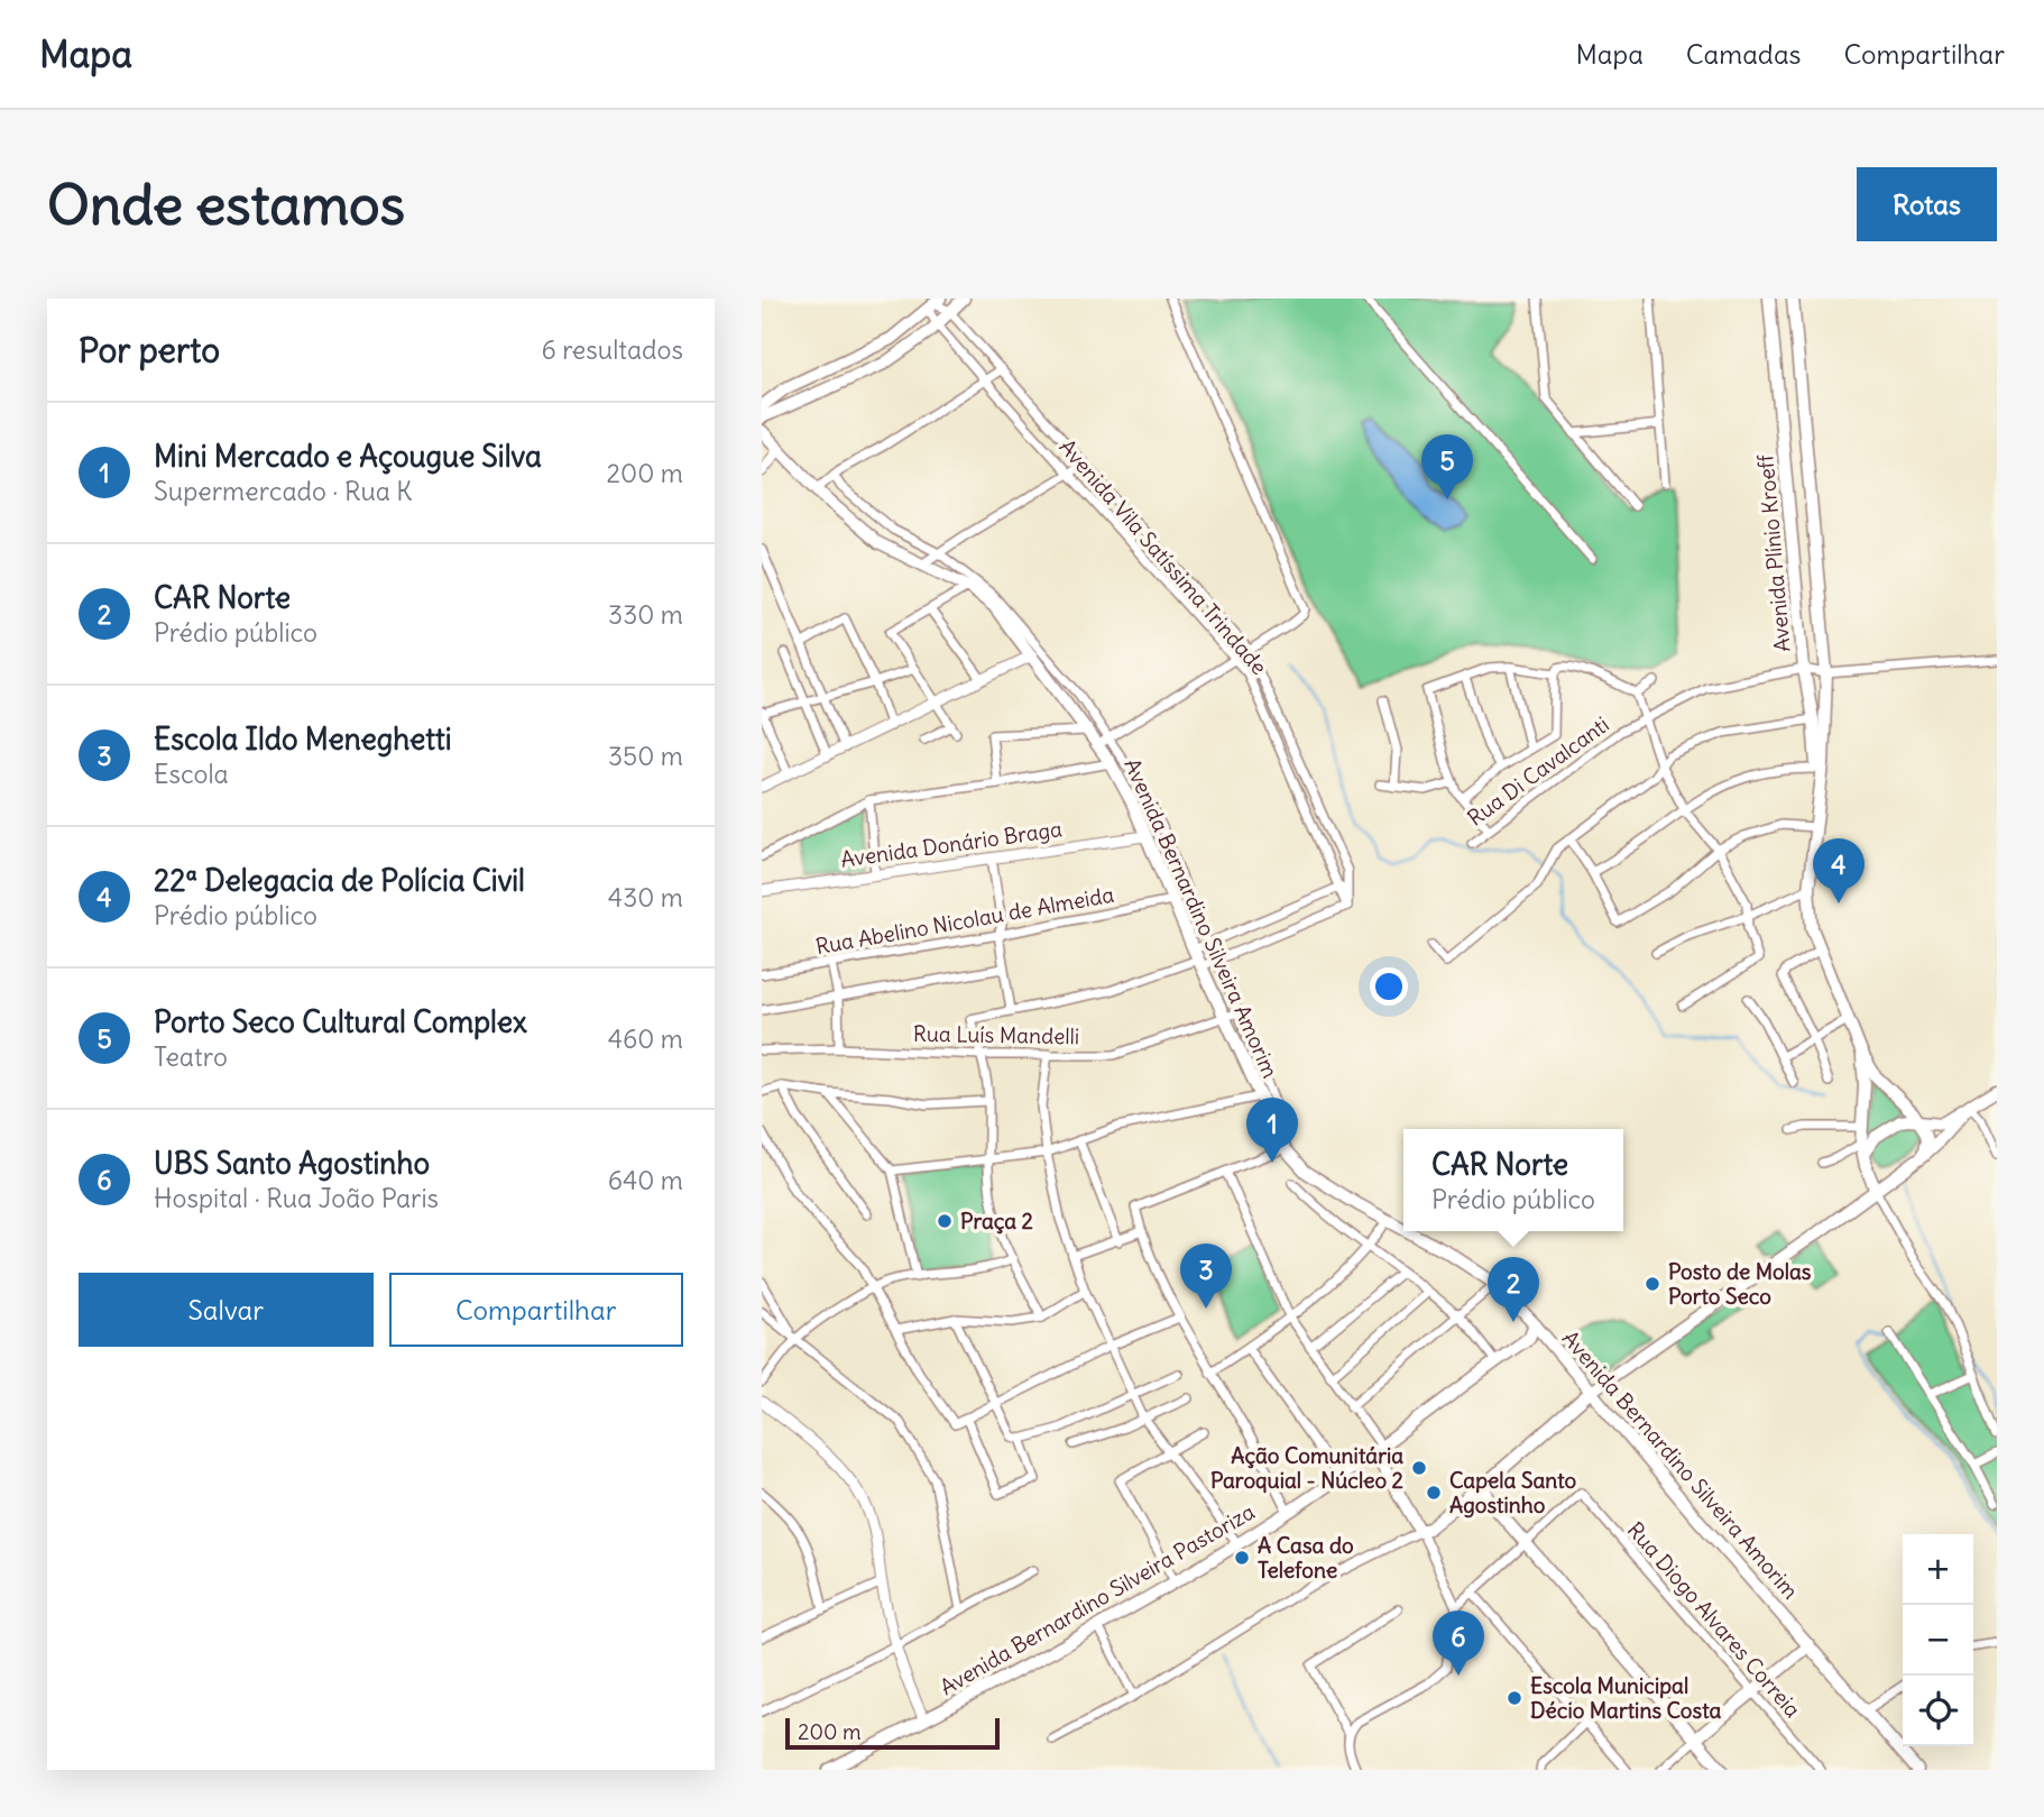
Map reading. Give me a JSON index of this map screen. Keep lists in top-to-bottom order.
{
  "streets": {
    "main road": ["Avenida Plínio Kroeff", "Avenida Bernardino Silveira Amorim", "Avenida Bernardino Silveira Pastoriza"],
    "street": [
      "Avenida Vila Satíssima Trindade",
      "Rua Di Cavalcanti",
      "Avenida Donário Braga",
      "Rua Abelino Nicolau de Almeida",
      "Rua Luís Mandelli",
      "Rua Diogo Alvares Correia"
    ]
  },
  "crossings": [
    ["Avenida Plínio Kroeff", "Rua Di Cavalcanti"],
    ["Avenida Donário Braga", "Avenida Bernardino Silveira Amorim"],
    ["Avenida Bernardino Silveira Amorim", "Rua Abelino Nicolau de Almeida"],
    ["Avenida Bernardino Silveira Amorim", "Rua Luís Mandelli"]
  ],
  "places": [
    "Praça 2",
    "Posto de Molas Porto Seco",
    "Ação Comunitária Paroquial - Núcleo 2",
    "Capela Santo Agostinho",
    "A Casa do Telefone",
    "Escola Municipal Décio Martins Costa"
  ],
  "scale_bar": "200 m",
  "page": {
    "header": "Mapa",
    "nav": ["Mapa", "Camadas", "Compartilhar"],
    "buttons": [
      "Rotas",
      ["Salvar", "Compartilhar"]
    ],
    "title": "Onde estamos",
    "heading": ["Por perto", "6 resultados"],
    "list": [
      {
        "mark": "1",
        "name": "Mini Mercado e Açougue Silva",
        "note": "Supermercado · Rua K",
        "value": "200 m"
      },
      {
        "mark": "2",
        "name": "CAR Norte",
        "note": "Prédio público",
        "value": "330 m"
      },
      {
        "mark": "3",
        "name": "Escola Ildo Meneghetti",
        "note": "Escola",
        "value": "350 m"
      },
      {
        "mark": "4",
        "name": "22ª Delegacia de Polícia Civil",
        "note": "Prédio público",
        "value": "430 m"
      },
      {
        "mark": "5",
        "name": "Porto Seco Cultural Complex",
        "note": "Teatro",
        "value": "460 m"
      },
      {
        "mark": "6",
        "name": "UBS Santo Agostinho",
        "note": "Hospital · Rua João Paris",
        "value": "640 m"
      }
    ],
    "pins": [
      "5",
      "4",
      "1",
      "3",
      "2",
      "6"
    ],
    "popup": ["CAR Norte", "Prédio público"],
    "map_buttons": ["+", "−"],
    "scale": "200 m"
  }
}
